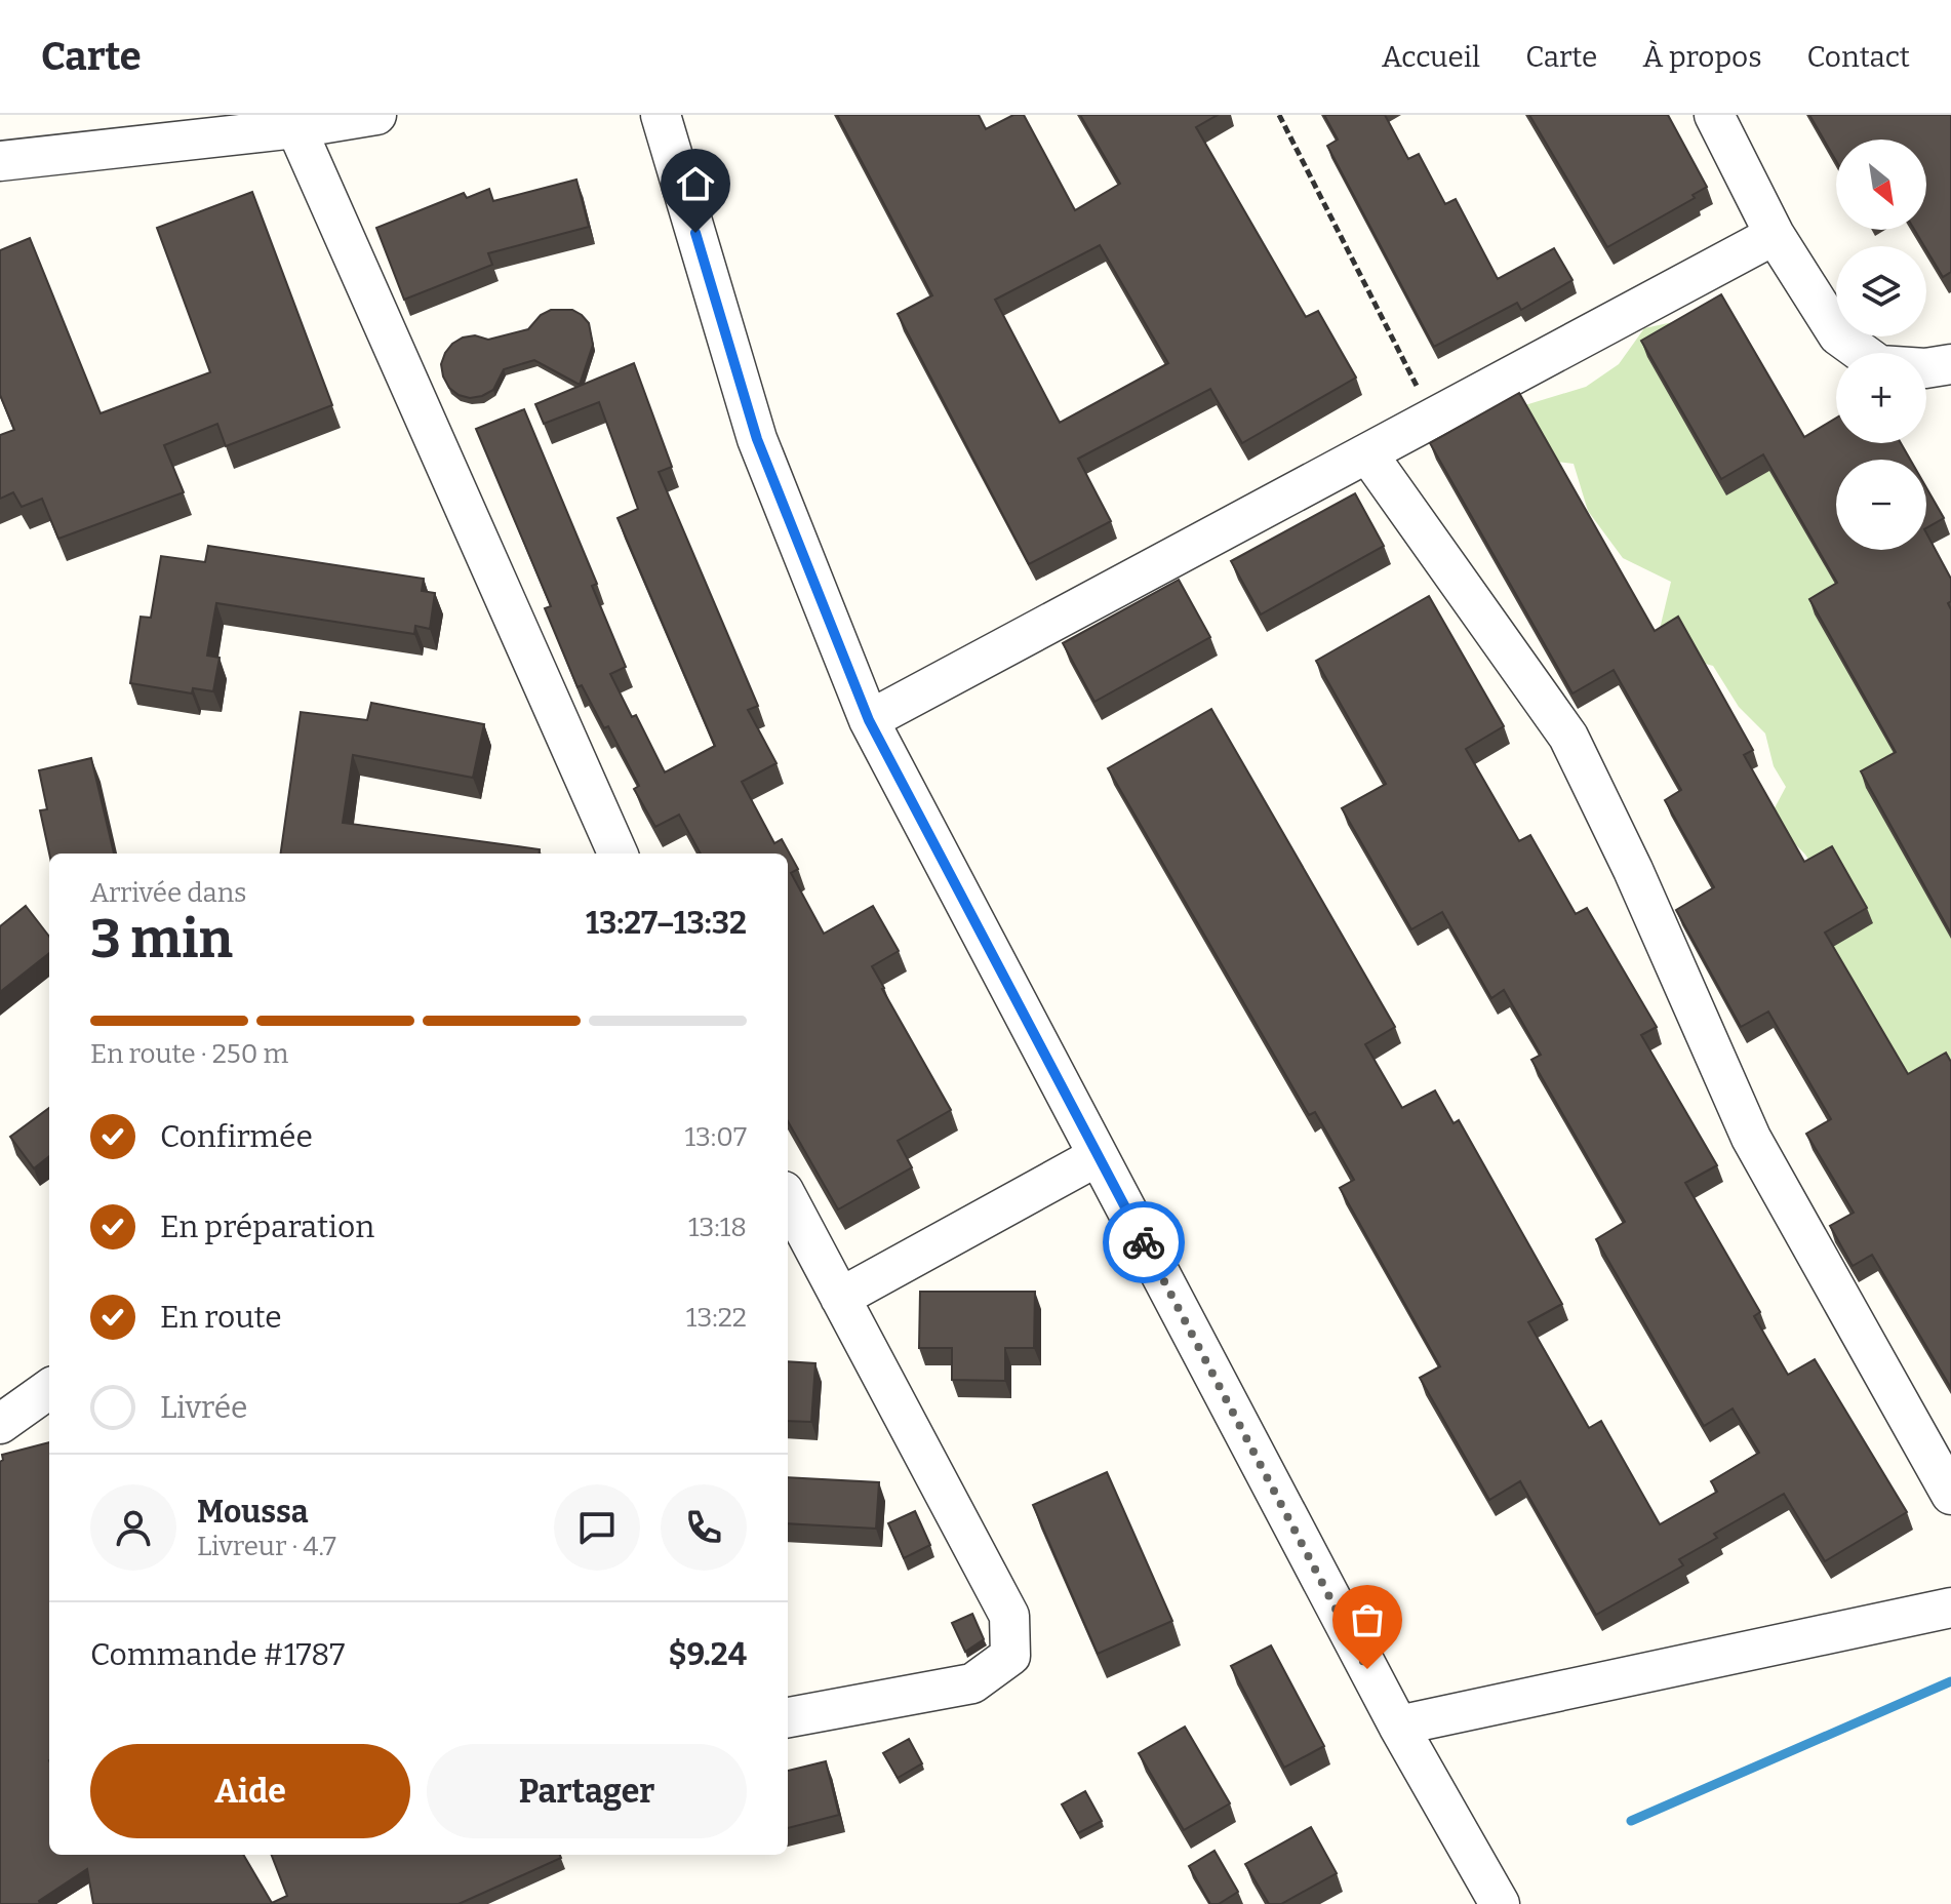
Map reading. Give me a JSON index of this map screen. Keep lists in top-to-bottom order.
{
  "north": "bottom right",
  "page": {
    "header": "Carte",
    "nav": [
      "Accueil",
      "Carte",
      "À propos",
      "Contact"
    ],
    "map_buttons": ["+", "−"],
    "heading": ["3 min", "Arrivée dans", "13:27–13:32"],
    "panel": [
      "Moussa",
      "Livreur · 4.7",
      "Commande #1787",
      "$9.24"
    ],
    "bar": "En route · 250 m",
    "list": [
      ["Confirmée", "13:07"],
      ["En préparation", "13:18"],
      ["En route", "13:22"],
      "Livrée"
    ],
    "buttons": ["Aide", "Partager"]
  }
}
